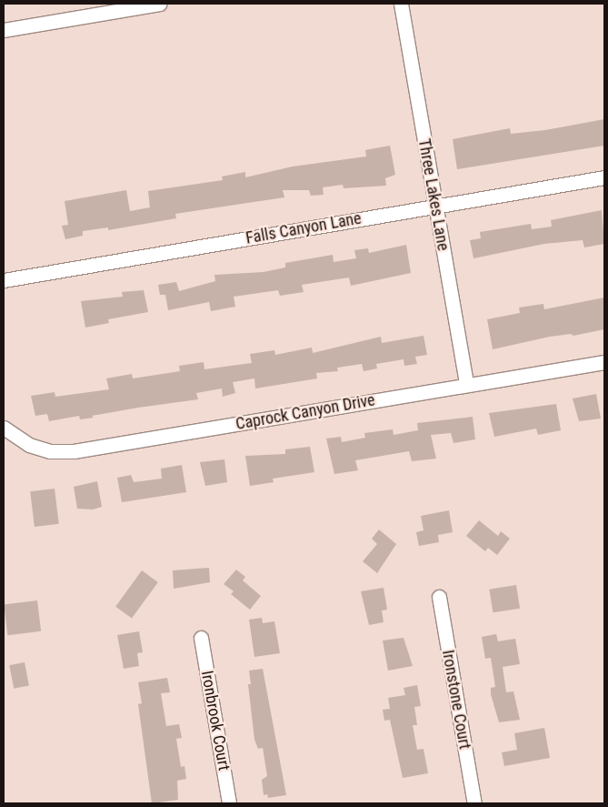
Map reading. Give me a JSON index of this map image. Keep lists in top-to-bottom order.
{
  "streets": {
    "street": [
      "Three Lakes Lane",
      "Falls Canyon Lane",
      "Caprock Canyon Drive",
      "Ironstone Court",
      "Ironbrook Court"
    ]
  },
  "crossings": [
    ["Three Lakes Lane", "Falls Canyon Lane"],
    ["Three Lakes Lane", "Caprock Canyon Drive"]
  ]
}
